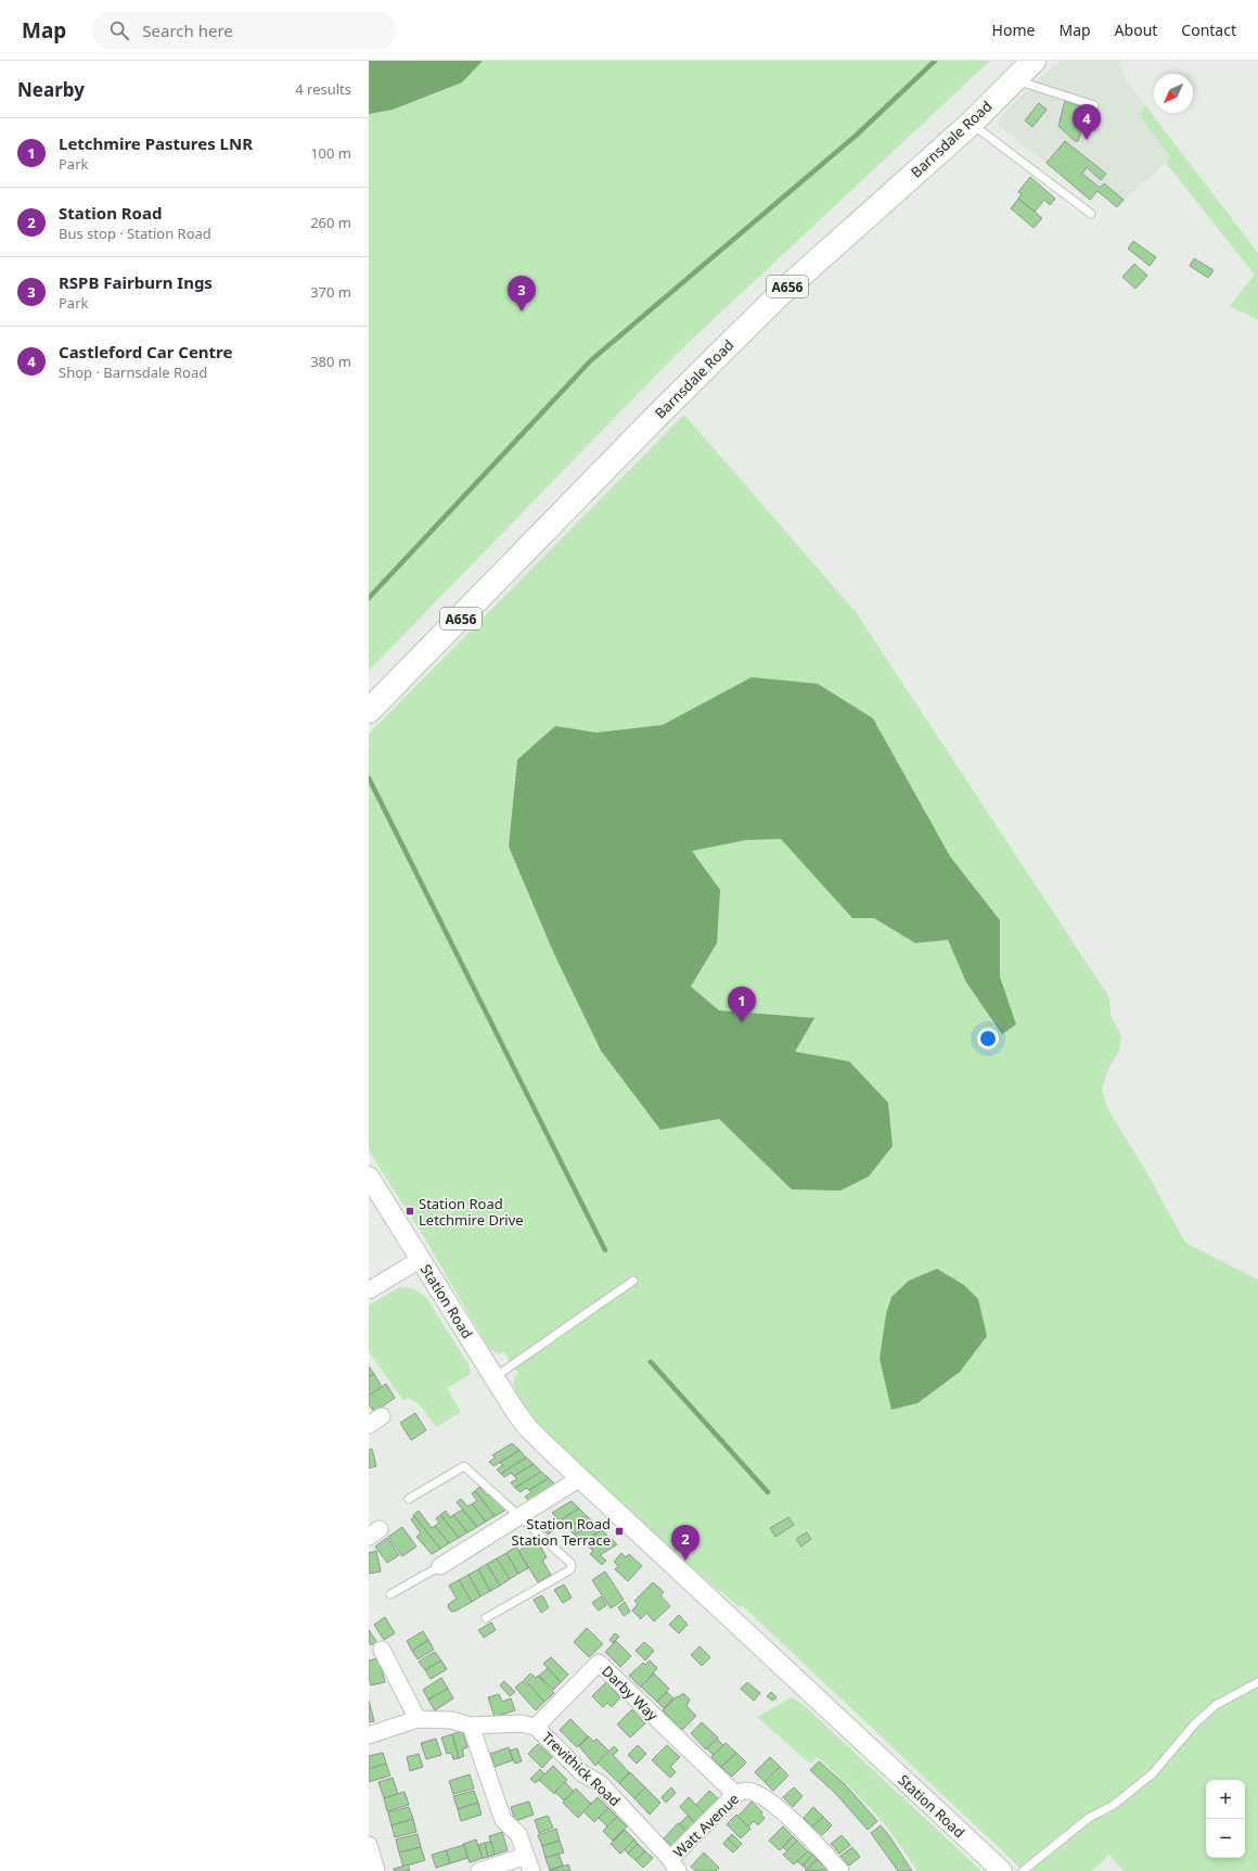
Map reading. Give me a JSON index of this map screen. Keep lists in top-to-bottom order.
{
  "streets": {
    "main road": ["Barnsdale Road", "A656"],
    "street": [
      "Station Road",
      "Darby Way",
      "Trevithick Road",
      "Watt Avenue"
    ]
  },
  "crossings": [
    ["Darby Way", "Trevithick Road"],
    ["Darby Way", "Watt Avenue"],
    ["Trevithick Road", "Watt Avenue"]
  ],
  "places": {
    "transit": ["Station Road Letchmire Drive", "Station Road Station Terrace"]
  },
  "north": "bottom left",
  "page": {
    "header": "Map",
    "search": "Search here",
    "nav": [
      "Home",
      "Map",
      "About",
      "Contact"
    ],
    "heading": ["Nearby", "4 results"],
    "pins": [
      "4",
      "3",
      "1",
      "2"
    ],
    "list": [
      {
        "mark": "1",
        "name": "Letchmire Pastures LNR",
        "note": "Park",
        "value": "100 m"
      },
      {
        "mark": "2",
        "name": "Station Road",
        "note": "Bus stop · Station Road",
        "value": "260 m"
      },
      {
        "mark": "3",
        "name": "RSPB Fairburn Ings",
        "note": "Park",
        "value": "370 m"
      },
      {
        "mark": "4",
        "name": "Castleford Car Centre",
        "note": "Shop · Barnsdale Road",
        "value": "380 m"
      }
    ],
    "map_buttons": ["+", "−"]
  }
}
